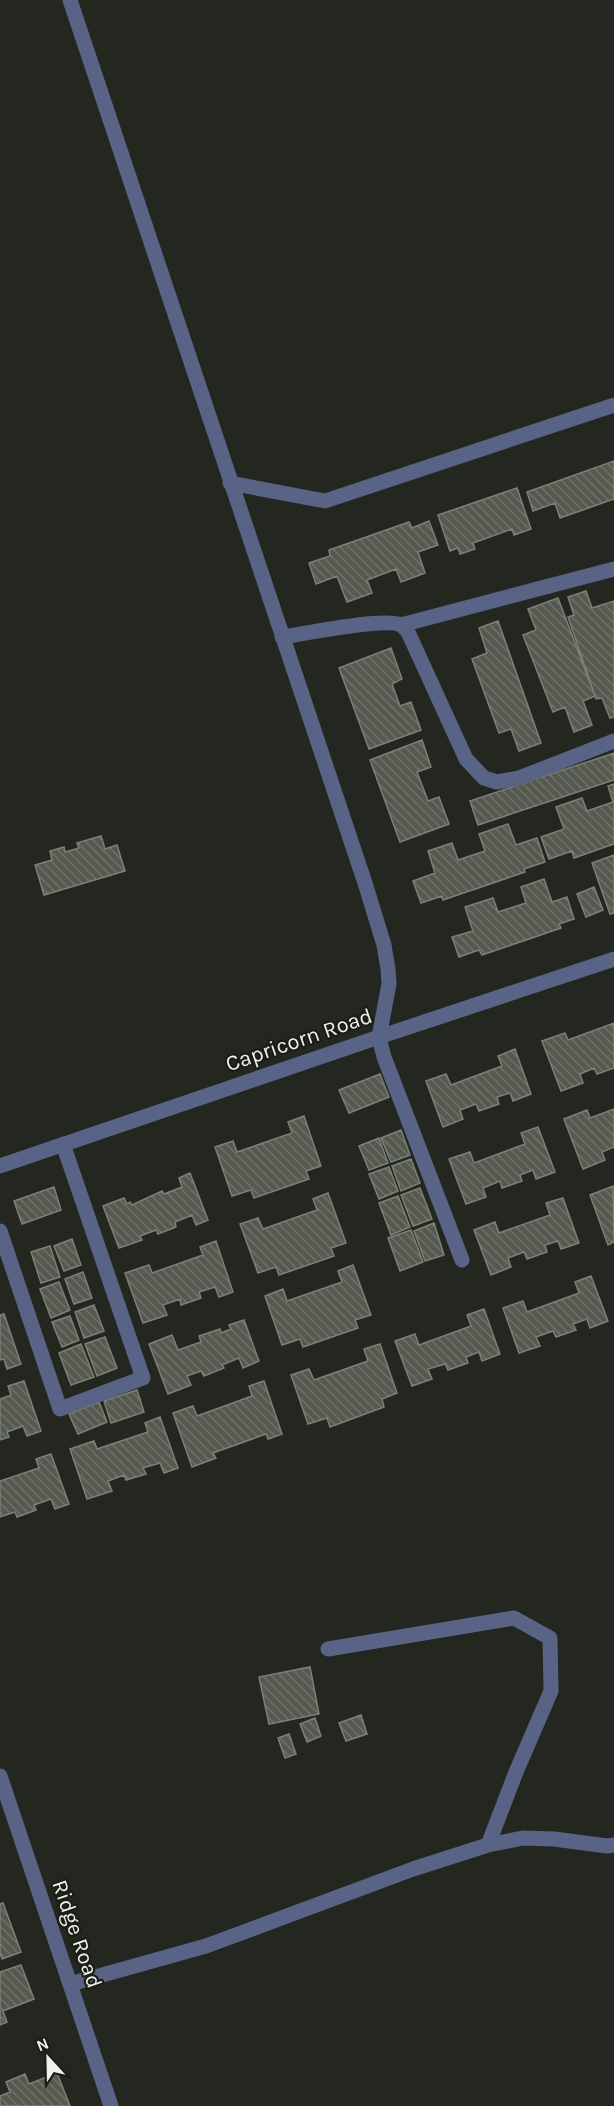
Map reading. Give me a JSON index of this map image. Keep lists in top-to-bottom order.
{
  "streets": {
    "street": ["Capricorn Road", "Ridge Road"]
  },
  "north": "top"
}
